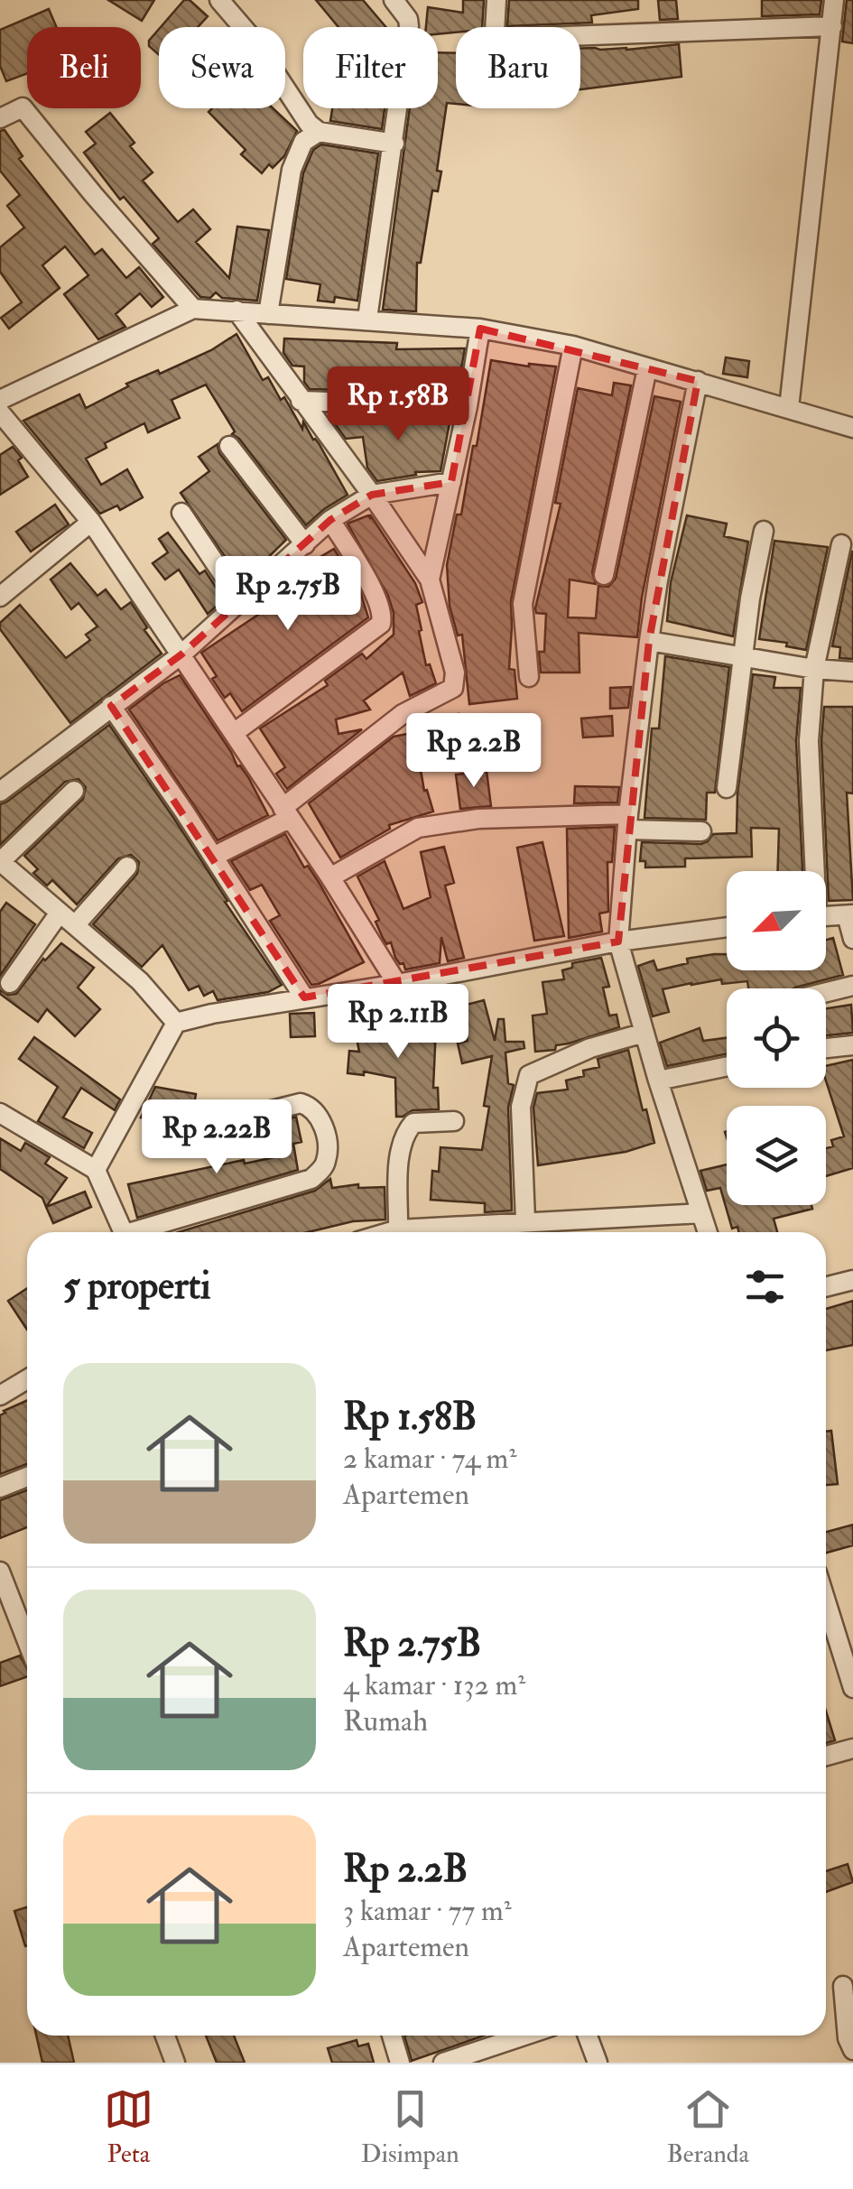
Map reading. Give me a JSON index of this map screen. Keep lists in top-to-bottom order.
{
  "north": "bottom left",
  "page": {
    "chip": [
      "Beli",
      "Sewa",
      "Filter",
      "Baru"
    ],
    "price": [
      "Rp 1.58B",
      "Rp 2.75B",
      "Rp 2.2B",
      "Rp 2.11B",
      "Rp 2.22B"
    ],
    "heading": "5 properti",
    "list": [
      {
        "name": "Rp 1.58B",
        "note": "2 kamar · 74 m² · Apartemen"
      },
      {
        "name": "Rp 2.75B",
        "note": "4 kamar · 132 m² · Rumah"
      },
      {
        "name": "Rp 2.2B",
        "note": "3 kamar · 77 m² · Apartemen"
      }
    ],
    "tabs": ["Peta", "Disimpan", "Beranda"]
  }
}
